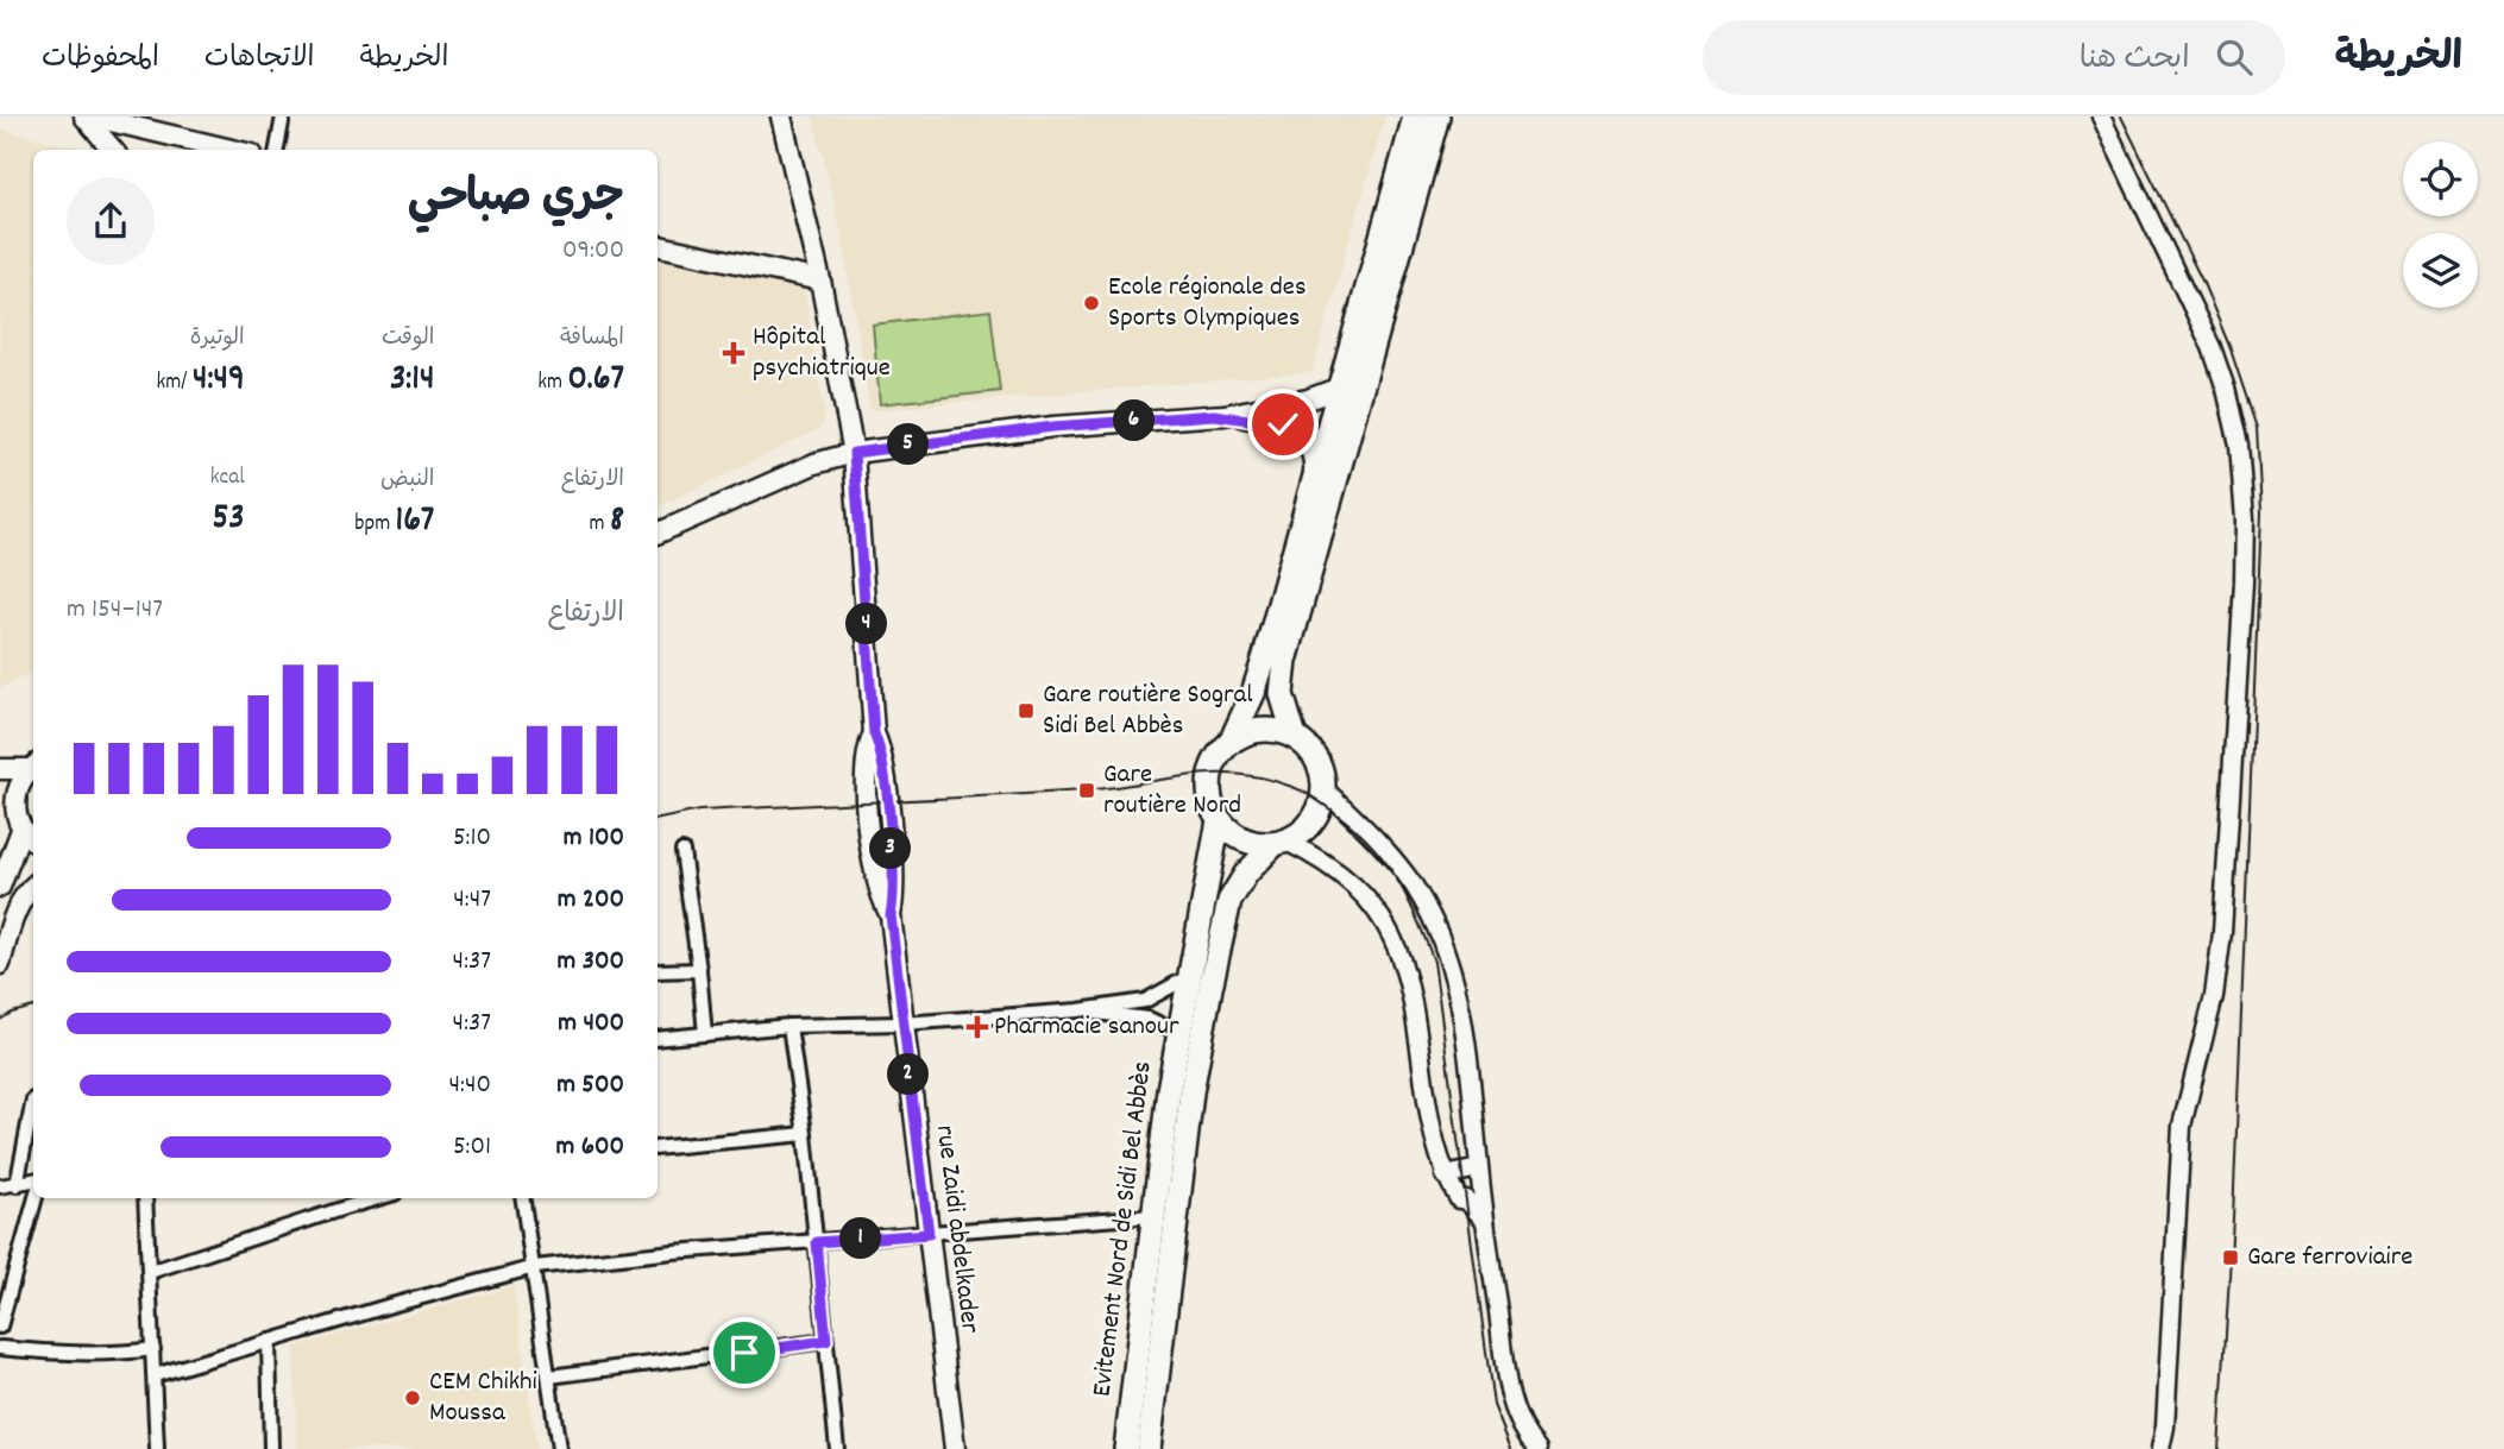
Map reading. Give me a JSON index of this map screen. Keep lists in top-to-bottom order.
{
  "streets": {
    "highway": ["Evitement Nord de Sidi Bel Abbès"],
    "main road": ["rue Zaidi abdelkader"]
  },
  "places": {
    "other": ["Ecole régionale des Sports Olympiques", "CEM Chikhi Moussa"],
    "health": ["Hôpital psychiatrique", "Pharmacie sanour"],
    "transit": ["Gare routière Sogral Sidi Bel Abbès", "Gare routière Nord", "Gare ferroviaire"]
  },
  "page": {
    "header": "الخريطة",
    "search": "ابحث هنا",
    "nav": ["الخريطة", "الاتجاهات", "المحفوظات"],
    "heading": ["جري صباحي", "09:00"],
    "stats": [
      ["المسافة", "0.67 km"],
      ["الوقت", "3:14"],
      ["الوتيرة", "4:49 /km"],
      ["الارتفاع", "8 m"],
      ["النبض", "167 bpm"],
      ["kcal", "53"]
    ],
    "pins": [
      "6",
      "5",
      "4",
      "3",
      "2",
      "1"
    ],
    "chart": ["الارتفاع", "147–154 m"],
    "list": [
      {
        "name": "100 m",
        "note": "5:10"
      },
      {
        "name": "200 m",
        "note": "4:47"
      },
      {
        "name": "300 m",
        "note": "4:37"
      },
      {
        "name": "400 m",
        "note": "4:37"
      },
      {
        "name": "500 m",
        "note": "4:40"
      },
      {
        "name": "600 m",
        "note": "5:01"
      }
    ]
  }
}
